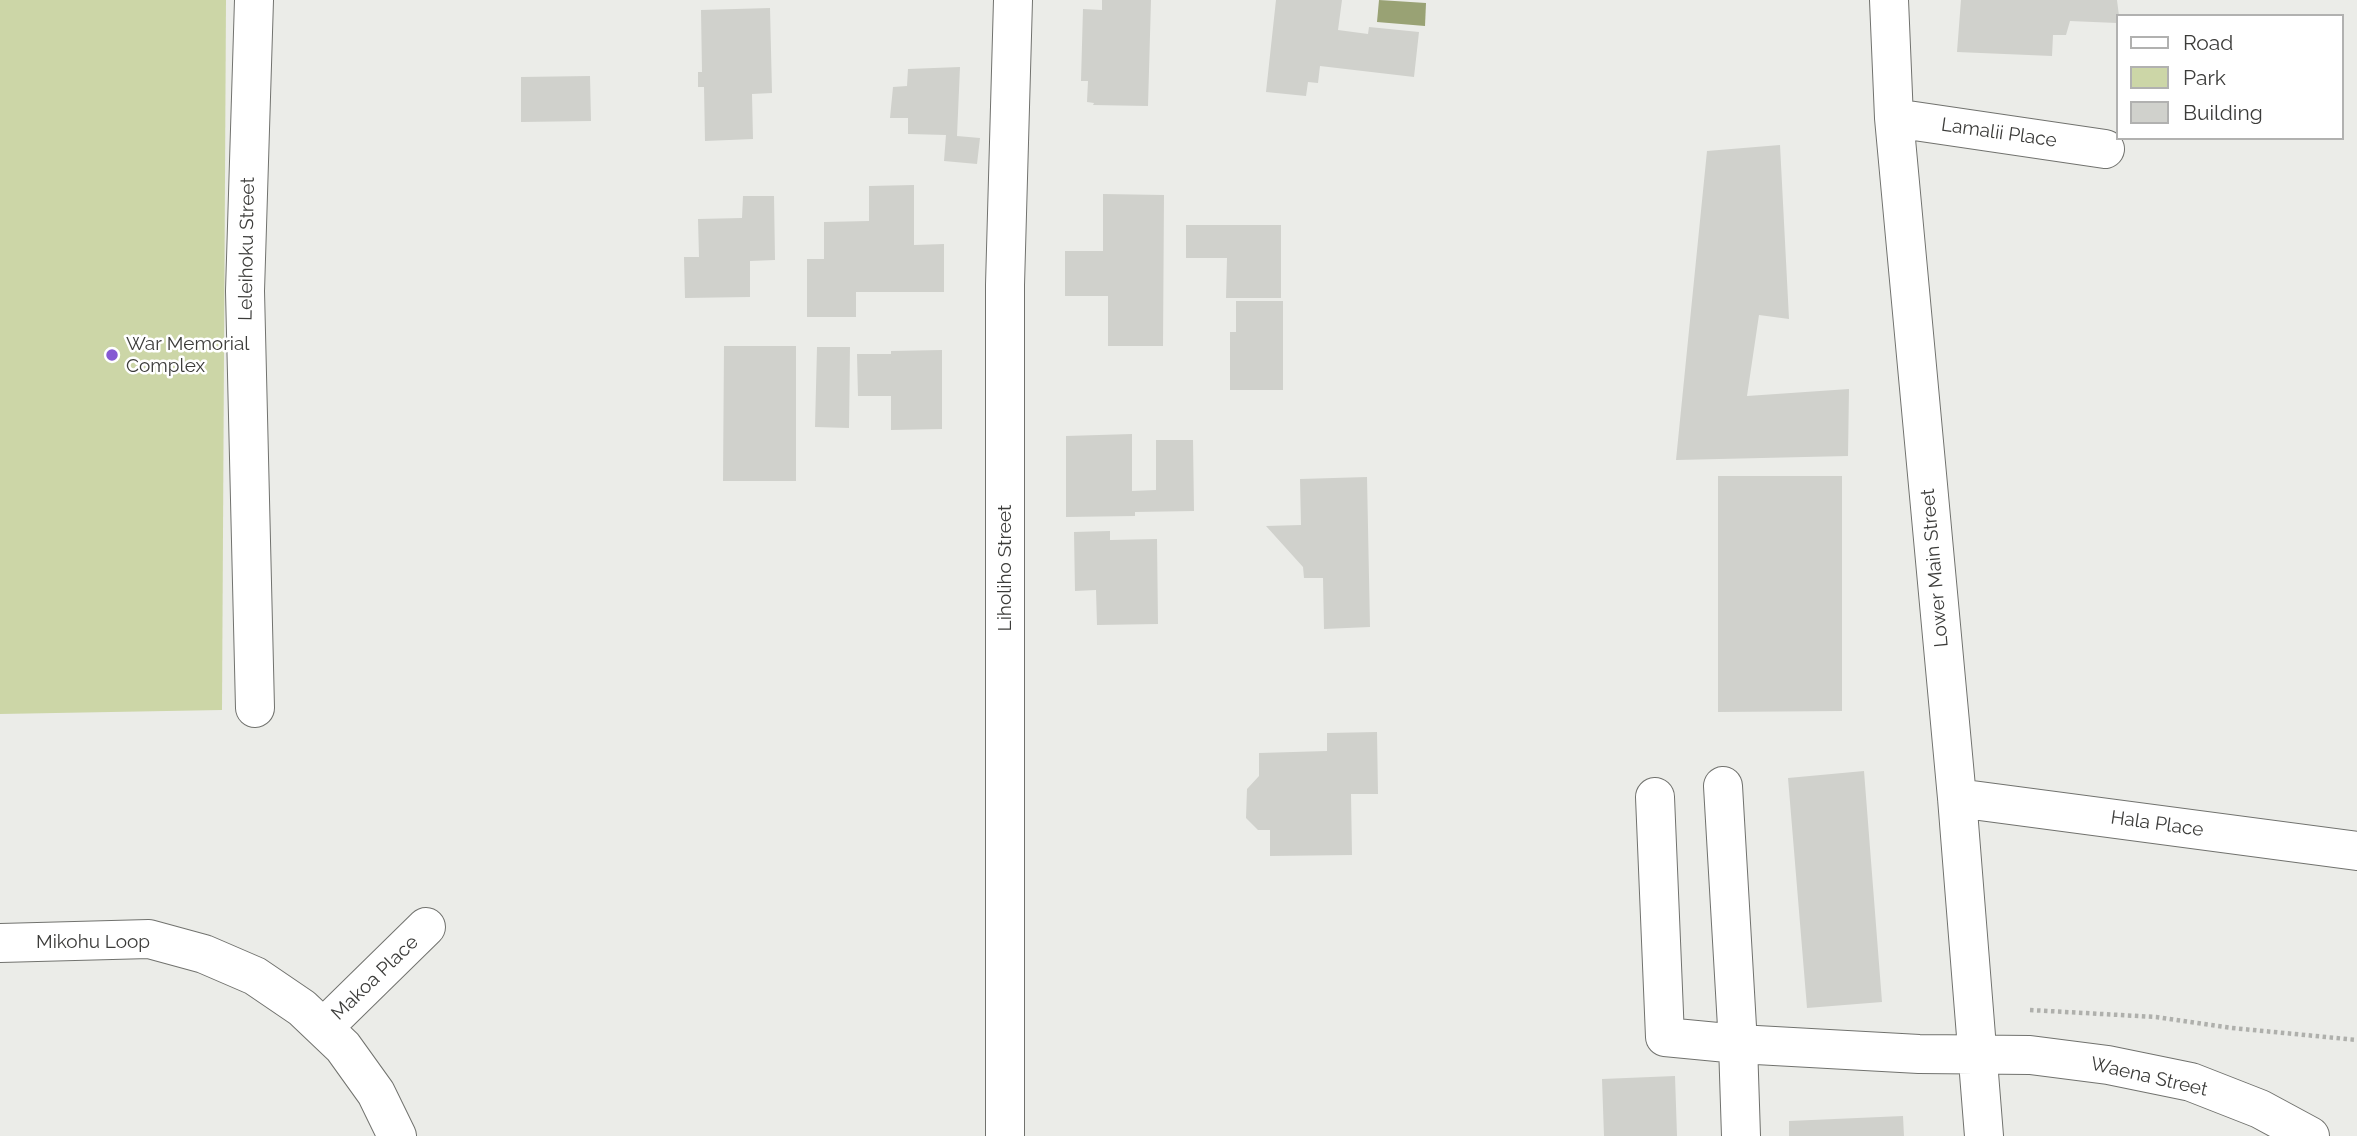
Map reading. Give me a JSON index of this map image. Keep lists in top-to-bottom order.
{
  "streets": {
    "street": [
      "Lamalii Place",
      "Leleihoku Street",
      "Liholiho Street",
      "Lower Main Street",
      "Hala Place",
      "Mikohu Loop",
      "Makoa Place",
      "Waena Street"
    ]
  },
  "crossings": [
    ["Lamalii Place", "Lower Main Street"],
    ["Lower Main Street", "Hala Place"],
    ["Lower Main Street", "Waena Street"],
    ["Mikohu Loop", "Makoa Place"]
  ],
  "places": ["War Memorial Complex"],
  "legend": ["Road", "Park", "Building"]
}
